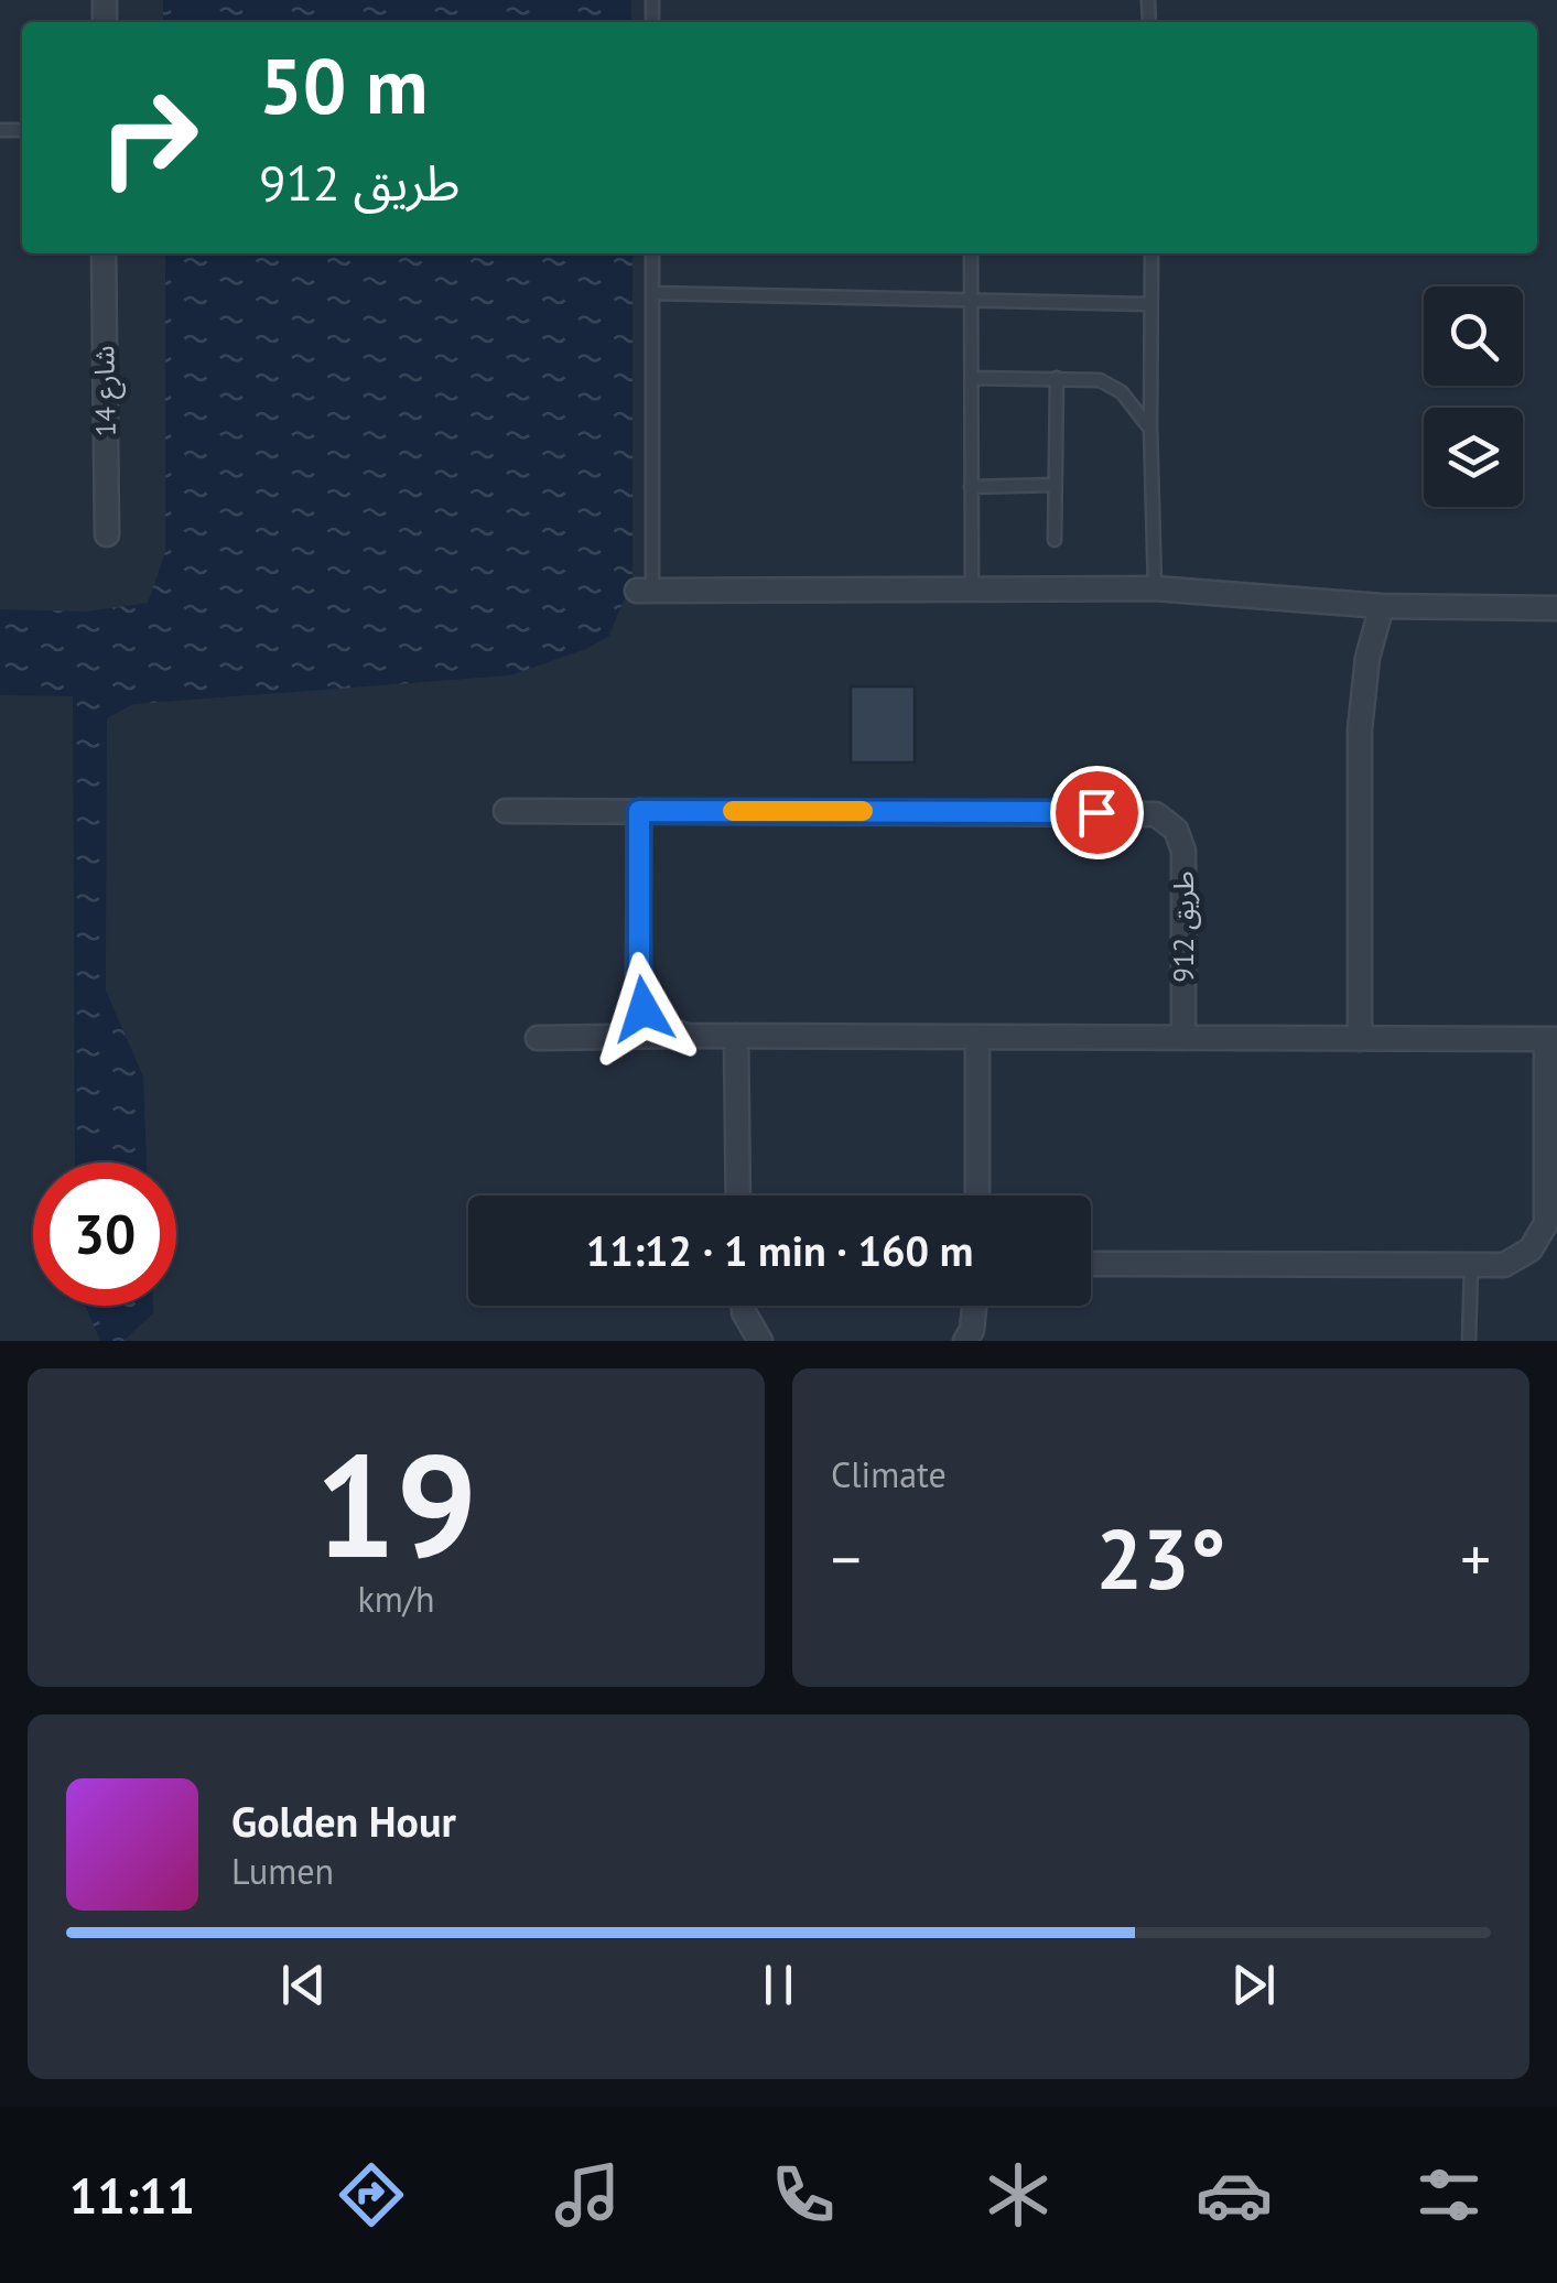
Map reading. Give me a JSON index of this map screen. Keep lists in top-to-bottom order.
{
  "streets": {
    "street": ["شارع 14", "طريق 912"]
  },
  "page": {
    "turn": ["50 m", "طريق 912"],
    "limit": "30",
    "trip": "11:12 · 1 min · 160 m",
    "tile": [
      ["19", "km/h"],
      "Climate"
    ],
    "heat": ["−", "23°", "+"],
    "song": ["Golden Hour", "Lumen"],
    "tabs": "11:11"
  }
}
